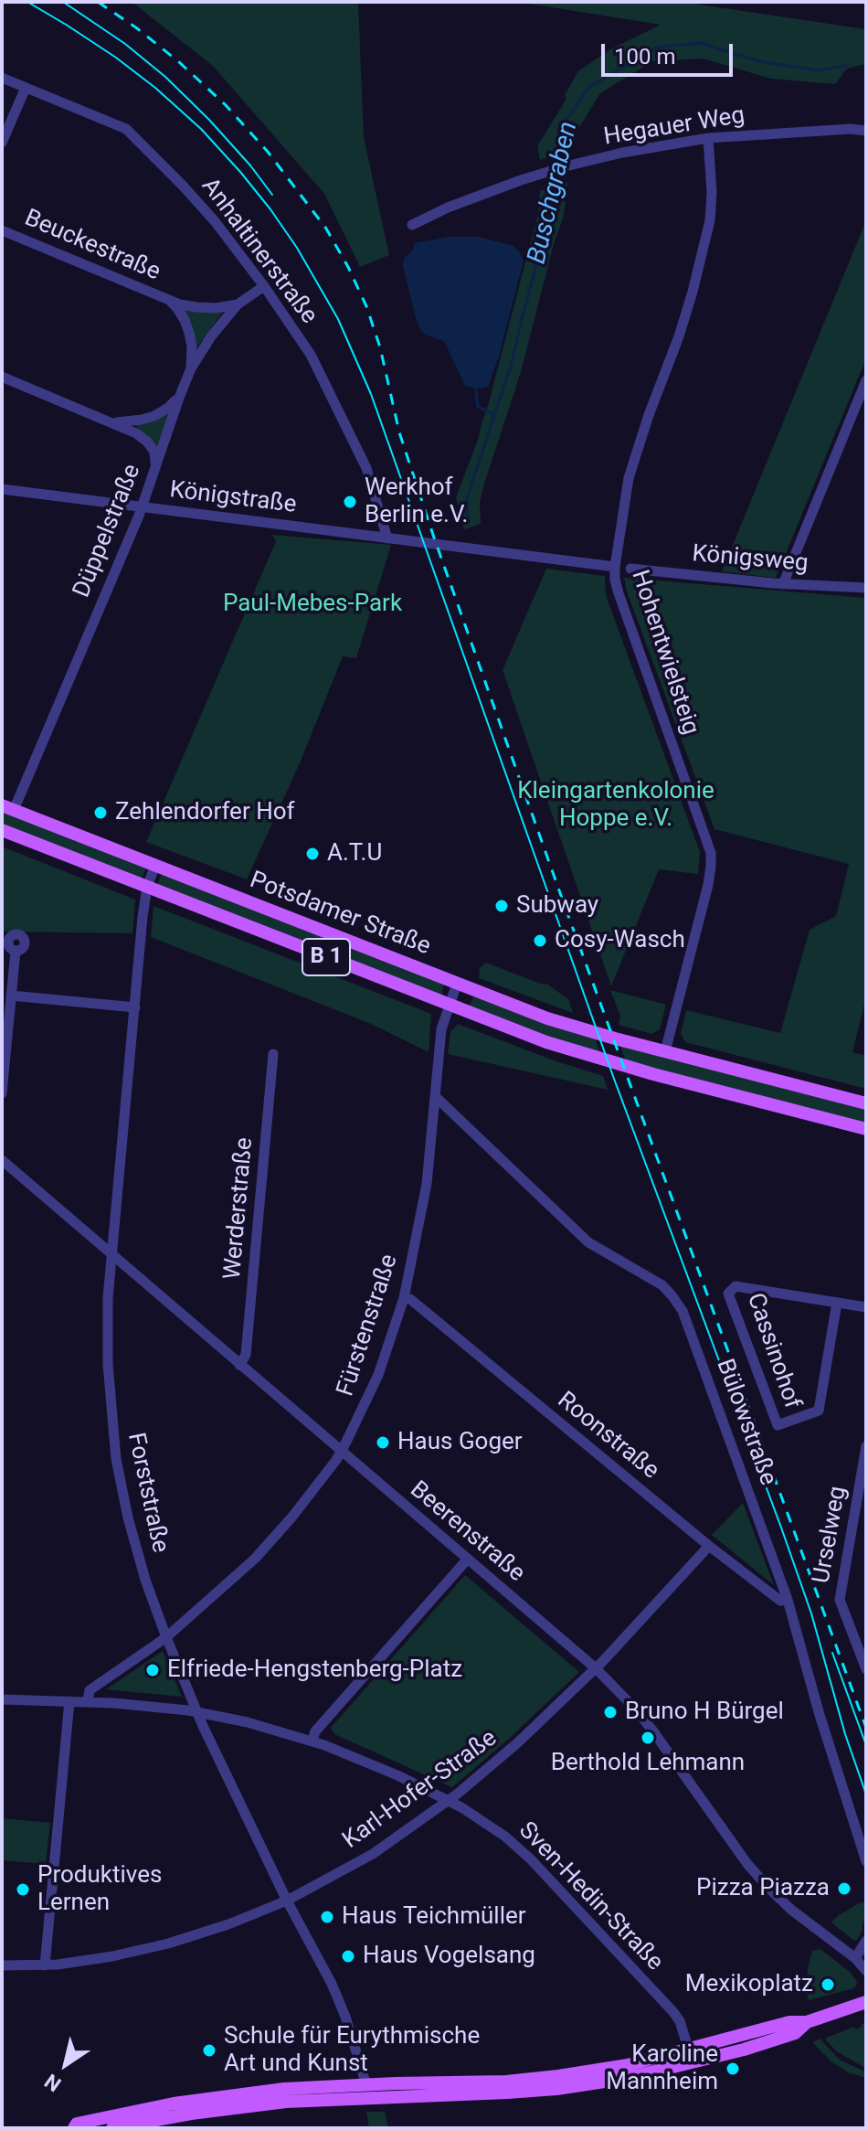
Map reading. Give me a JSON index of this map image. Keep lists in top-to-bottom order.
{
  "streets": {
    "main road": ["Potsdamer Straße", "B 1"],
    "street": [
      "Hegauer Weg",
      "Beuckestraße",
      "Anhaltinerstraße",
      "Königstraße",
      "Düppelstraße",
      "Königsweg",
      "Hohentwielsteig",
      "Werderstraße",
      "Fürstenstraße",
      "Cassinohof",
      "Bülowstraße",
      "Roonstraße",
      "Forststraße",
      "Beerenstraße",
      "Urselweg",
      "Karl-Hofer-Straße",
      "Sven-Hedin-Straße"
    ]
  },
  "crossings": [
    ["Hegauer Weg", "Hohentwielsteig"],
    ["Beuckestraße", "Düppelstraße"],
    ["Anhaltinerstraße", "Königstraße"],
    ["Anhaltinerstraße", "Düppelstraße"],
    ["Königstraße", "Düppelstraße"],
    ["Königstraße", "Hohentwielsteig"],
    ["Düppelstraße", "Potsdamer Straße"],
    ["Hohentwielsteig", "Potsdamer Straße"],
    ["Hohentwielsteig", "B 1"],
    ["Potsdamer Straße", "B 1"],
    ["Potsdamer Straße", "Fürstenstraße"],
    ["Potsdamer Straße", "Forststraße"],
    ["Werderstraße", "Beerenstraße"],
    ["Fürstenstraße", "Bülowstraße"],
    ["Fürstenstraße", "Roonstraße"],
    ["Fürstenstraße", "Forststraße"],
    ["Fürstenstraße", "Beerenstraße"],
    ["Fürstenstraße", "Sven-Hedin-Straße"],
    ["Bülowstraße", "Roonstraße"],
    ["Roonstraße", "Karl-Hofer-Straße"],
    ["Forststraße", "Beerenstraße"],
    ["Forststraße", "Karl-Hofer-Straße"],
    ["Forststraße", "Sven-Hedin-Straße"],
    ["Beerenstraße", "Karl-Hofer-Straße"],
    ["Karl-Hofer-Straße", "Sven-Hedin-Straße"]
  ],
  "water": ["Buschgraben"],
  "parks": ["Paul-Mebes-Park", "Kleingartenkolonie Hoppe e.V."],
  "places": [
    "Werkhof Berlin e.V.",
    "Zehlendorfer Hof",
    "A.T.U",
    "Subway",
    "Cosy-Wasch",
    "Haus Goger",
    "Elfriede-Hengstenberg-Platz",
    "Bruno H Bürgel",
    "Berthold Lehmann",
    "Pizza Piazza",
    "Produktives Lernen",
    "Haus Teichmüller",
    "Haus Vogelsang",
    "Mexikoplatz",
    "Schule für Eurythmische Art und Kunst",
    "Karoline Mannheim"
  ],
  "scale_bar": "100 m",
  "north": "bottom left"
}
